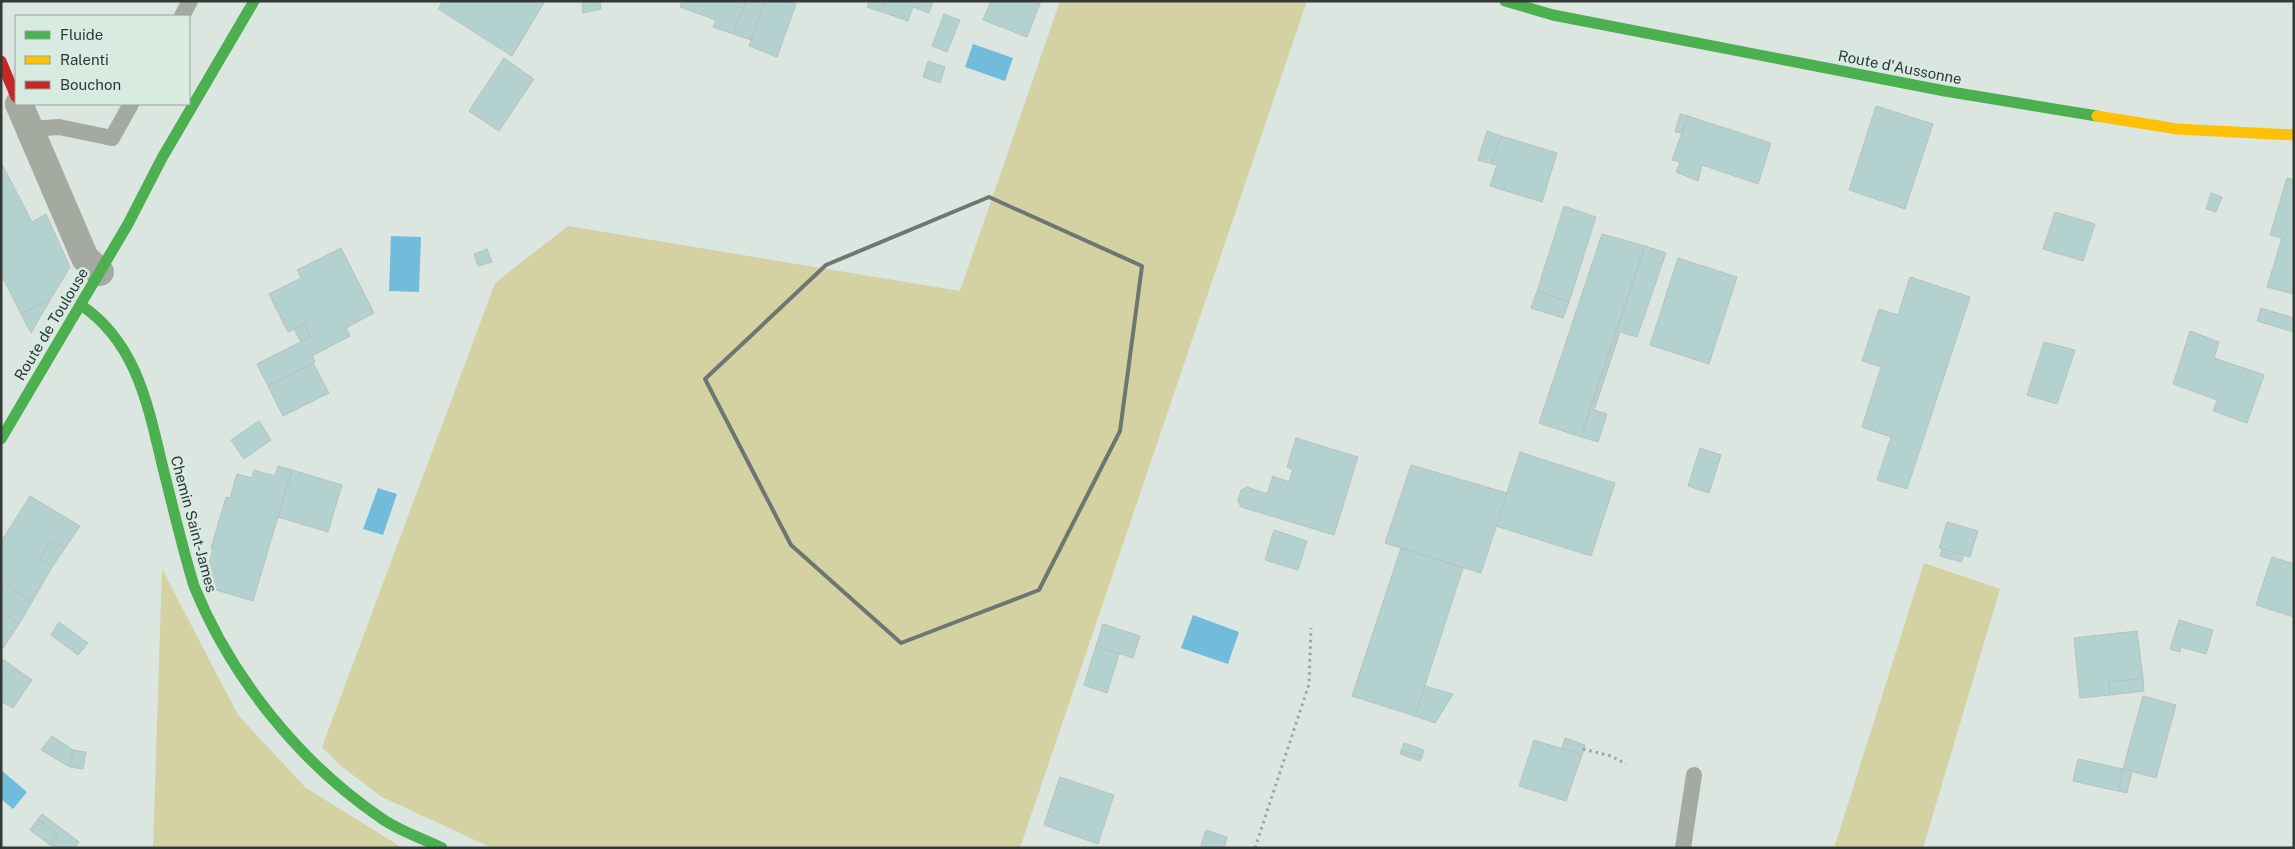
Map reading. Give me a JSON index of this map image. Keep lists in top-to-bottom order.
{
  "streets": {
    "main road": ["Route d'Aussonne", "Route de Toulouse", "Chemin Saint-James"]
  },
  "crossings": [
    ["Route de Toulouse", "Chemin Saint-James"]
  ],
  "legend": ["Fluide", "Ralenti", "Bouchon"]
}
